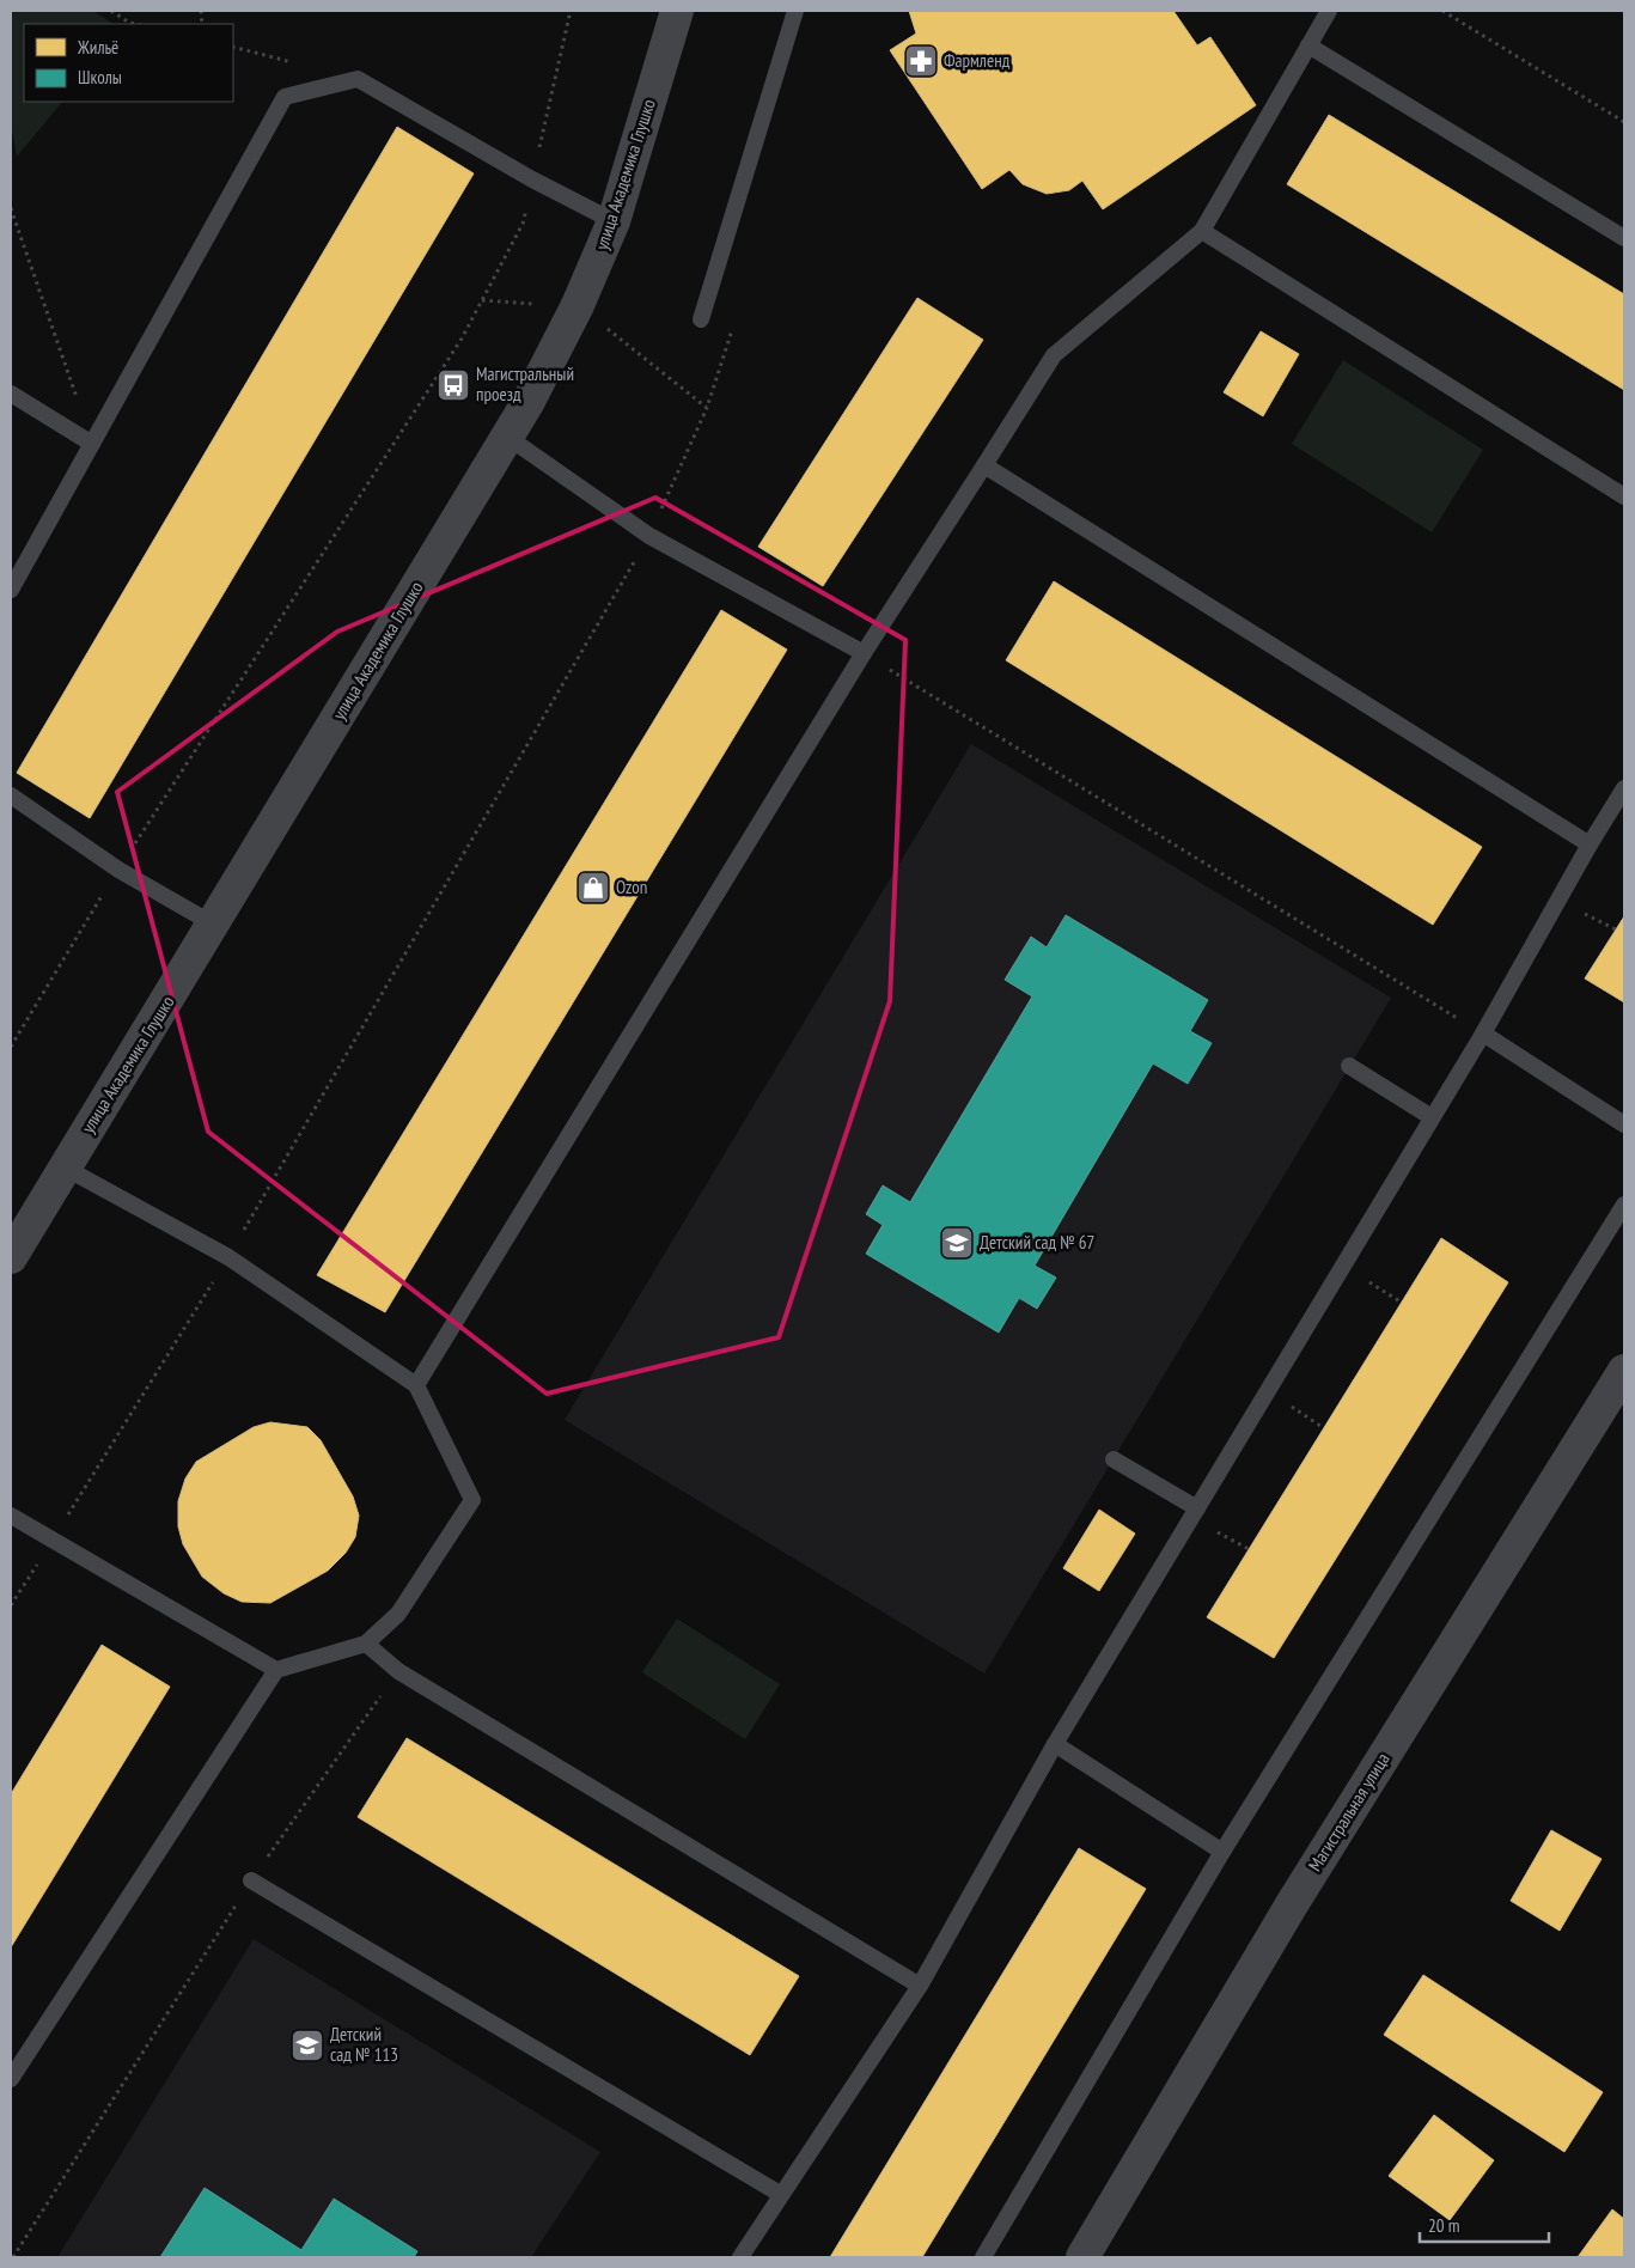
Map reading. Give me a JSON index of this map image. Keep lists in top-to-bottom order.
{
  "streets": {
    "street": ["улица Академика Глушко", "Магистральная улица"]
  },
  "places": {
    "pharmacy": ["Фармленд"],
    "bus stop": ["Магистральный проезд"],
    "shop": ["Ozon"],
    "school or university": ["Детский сад № 67", "Детский сад № 113"]
  },
  "legend": ["Жильё", "Школы"],
  "scale_bar": "20 m"
}
